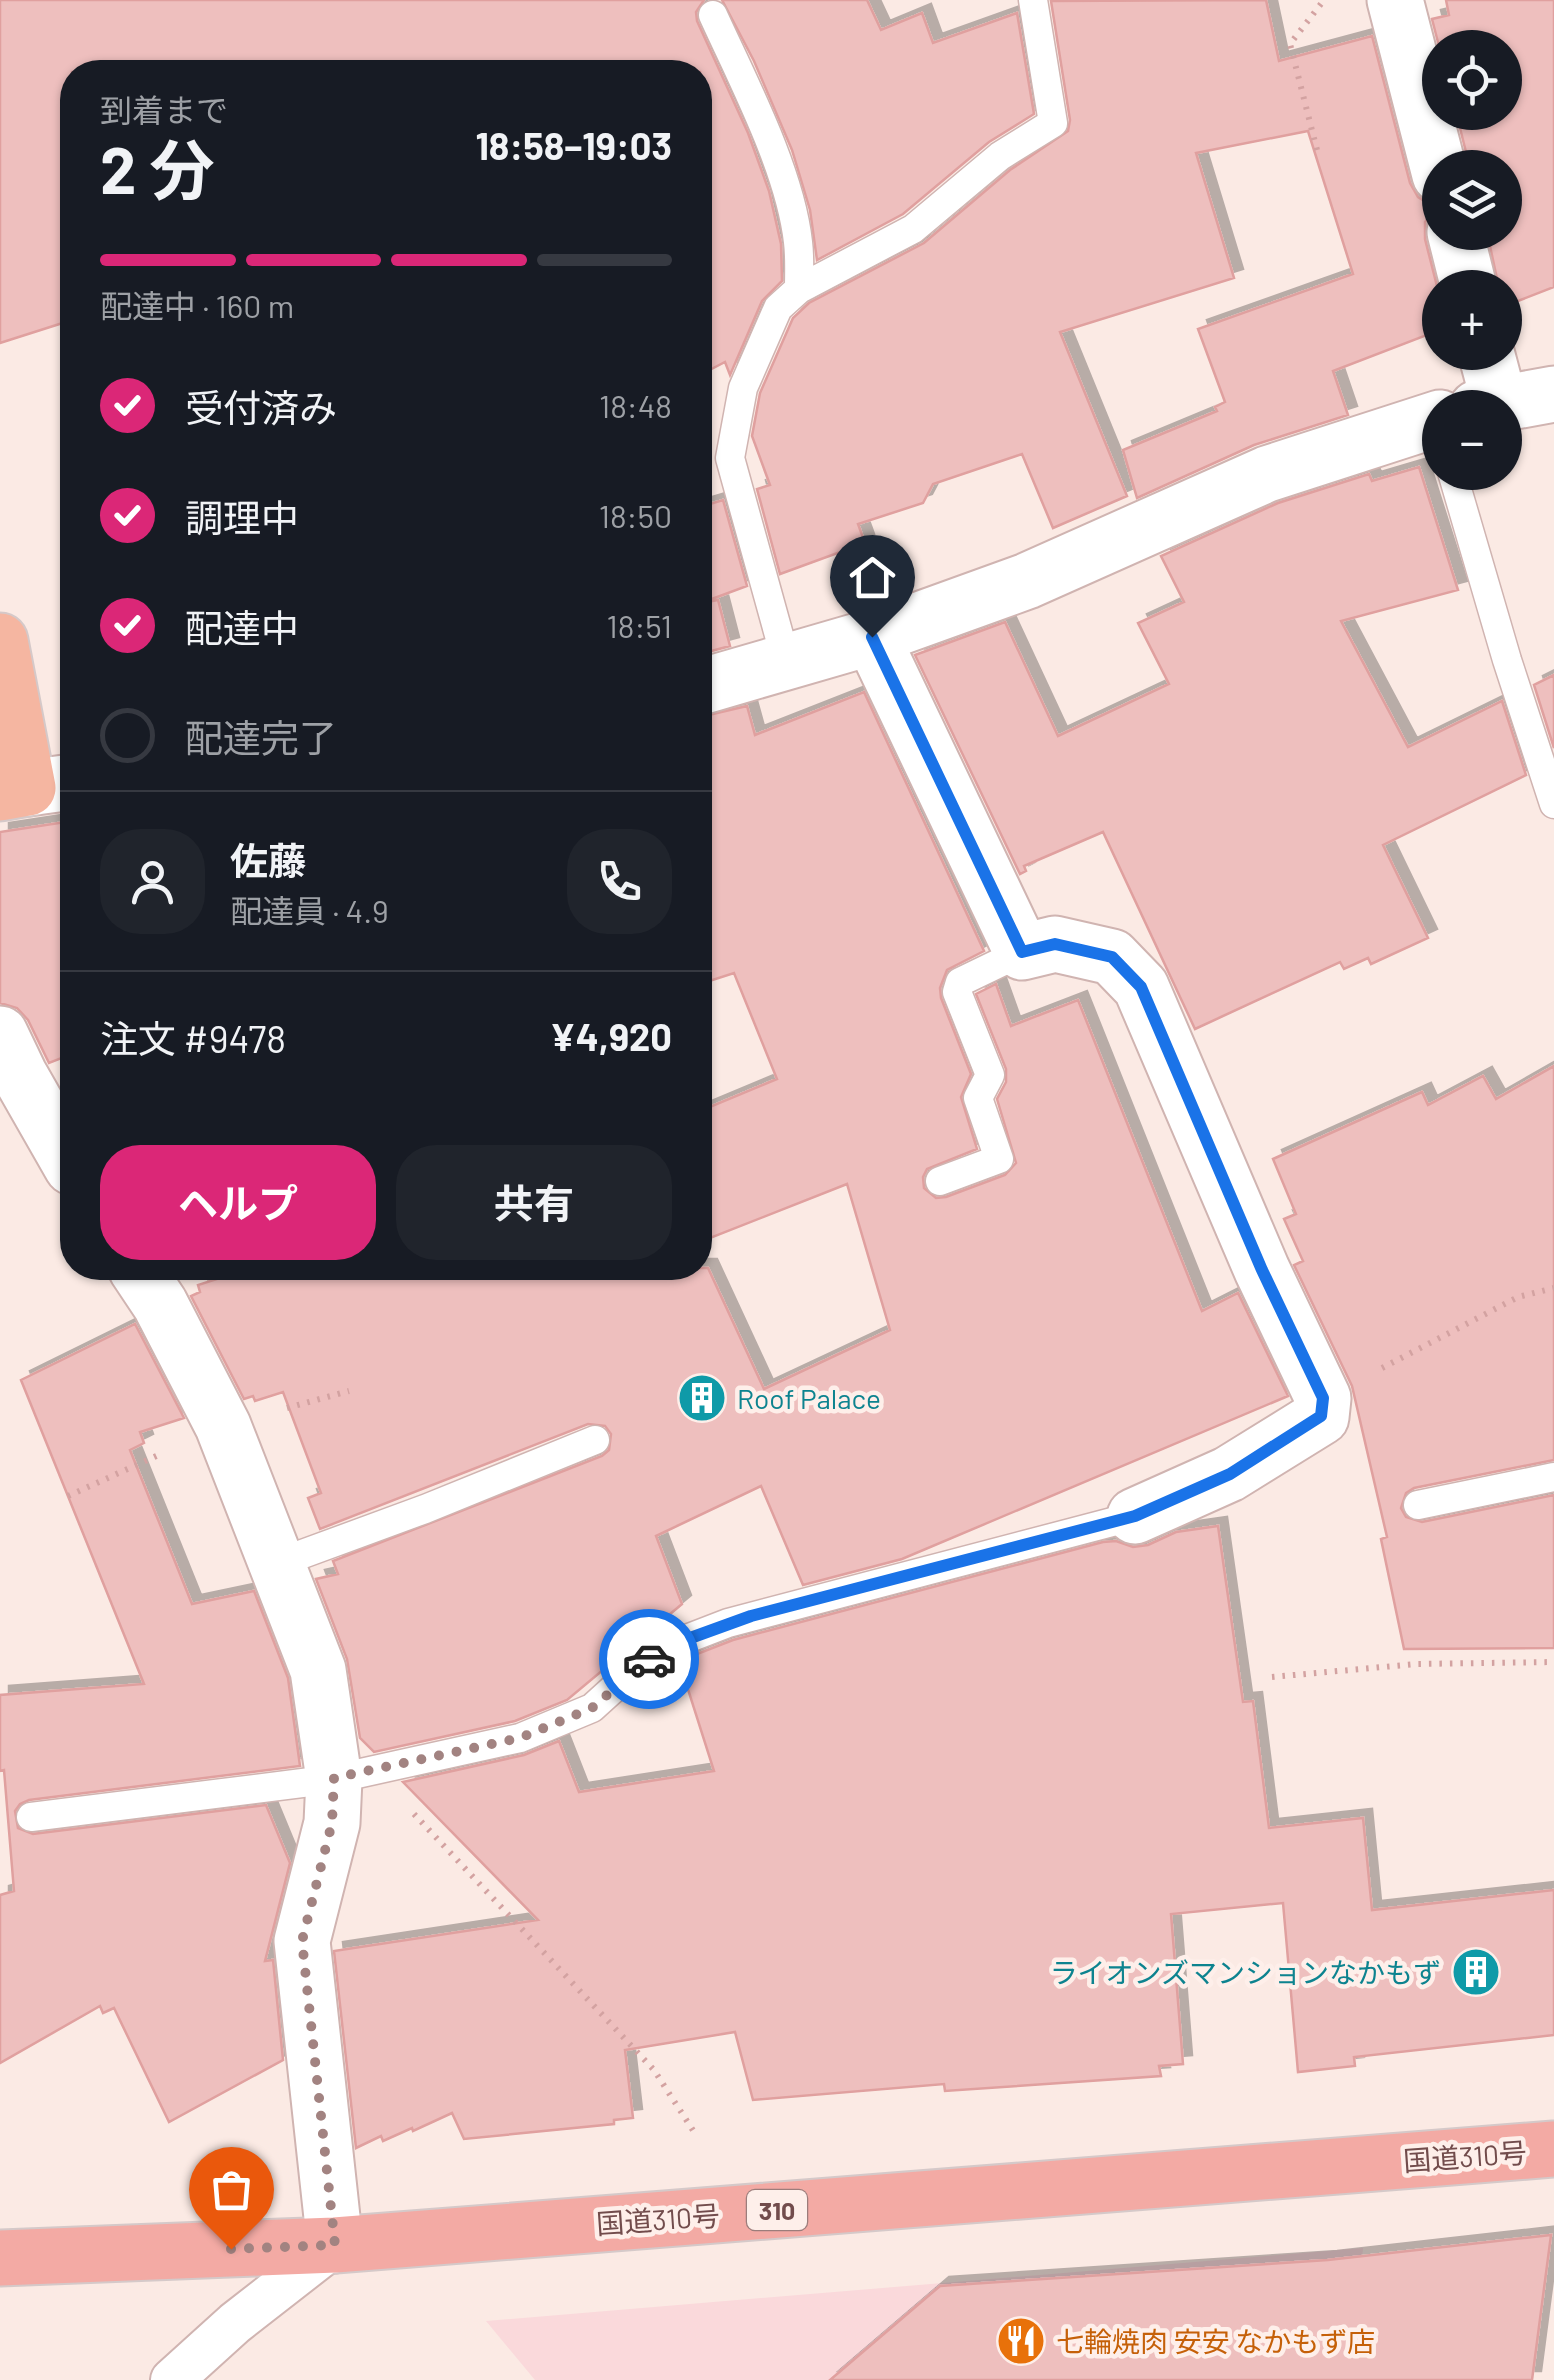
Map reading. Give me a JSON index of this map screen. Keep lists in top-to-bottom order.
{
  "streets": {
    "highway": ["国道310号", "310"]
  },
  "places": {
    "building": ["Roof Palace", "ライオンズマンションなかもず"],
    "restaurant": ["七輪焼肉 安安 なかもず店"]
  },
  "page": {
    "map_buttons": ["+", "−"],
    "heading": ["2 分", "到着まで", "18:58–19:03"],
    "panel": [
      "佐藤",
      "配達員 · 4.9",
      "注文 #9478",
      "¥4,920"
    ],
    "bar": "配達中 · 160 m",
    "list": [
      ["受付済み", "18:48"],
      ["調理中", "18:50"],
      ["配達中", "18:51"],
      "配達完了"
    ],
    "buttons": ["ヘルプ", "共有"]
  }
}
